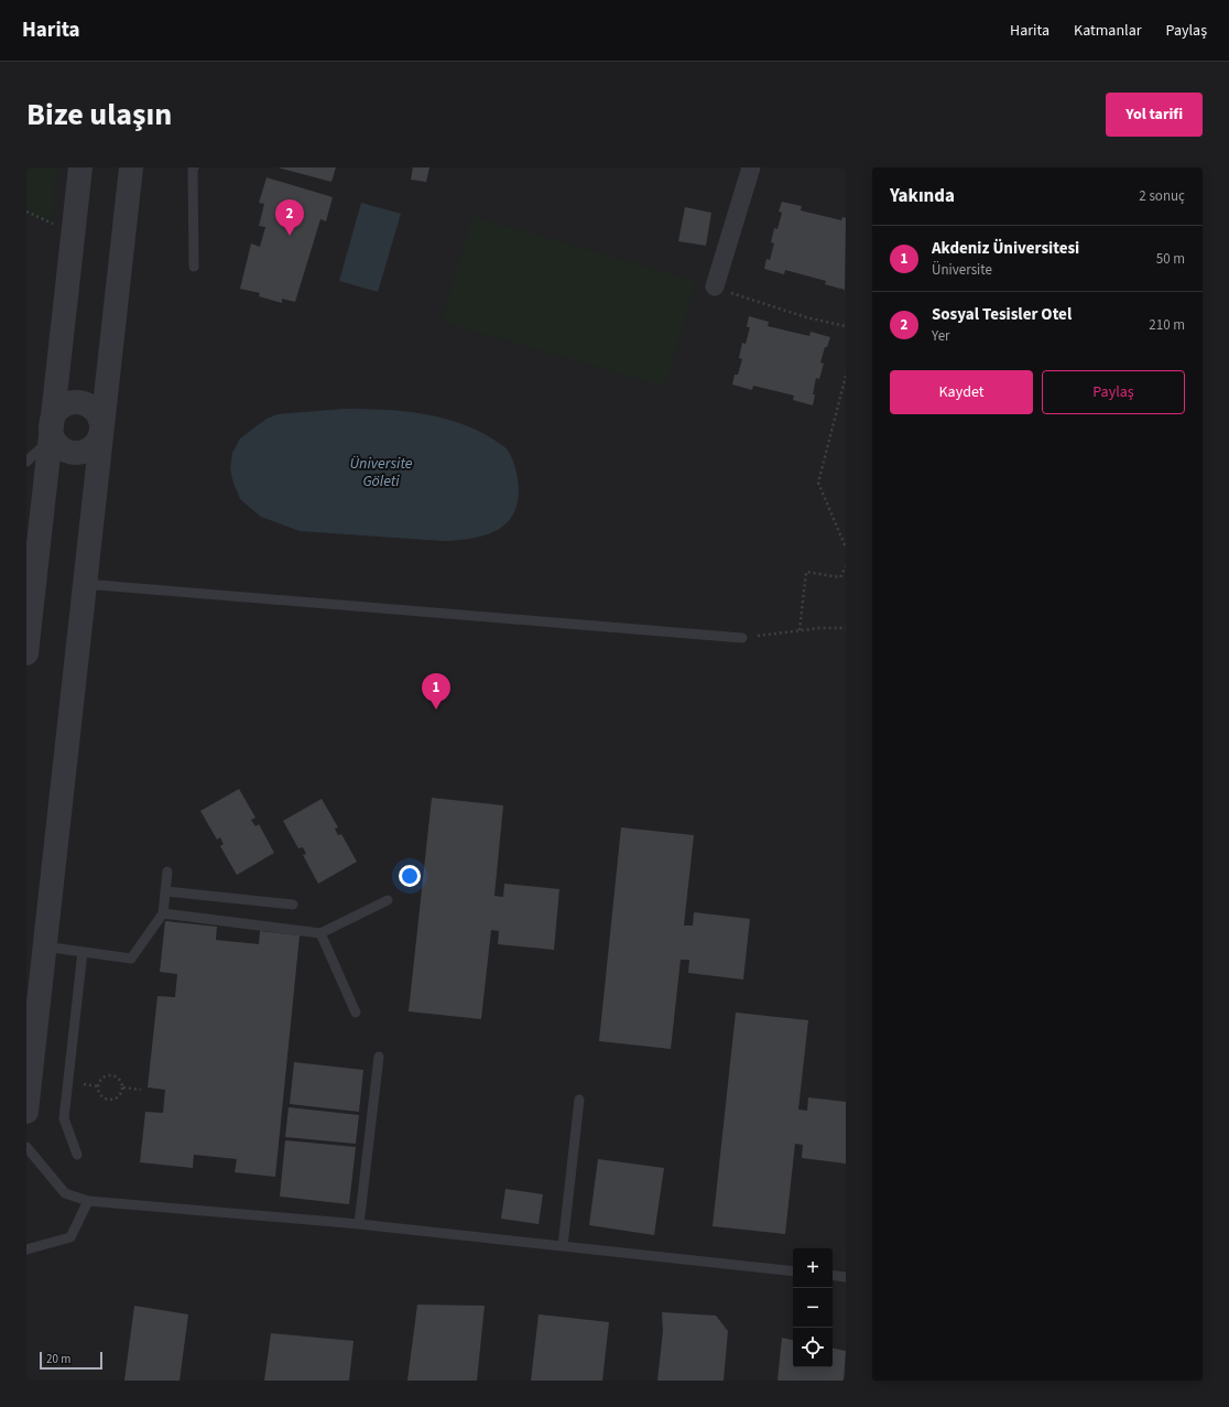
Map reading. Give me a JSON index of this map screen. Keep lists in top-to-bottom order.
{
  "water": ["Üniversite Göleti"],
  "scale_bar": "20 m",
  "page": {
    "header": "Harita",
    "nav": ["Harita", "Katmanlar", "Paylaş"],
    "title": "Bize ulaşın",
    "buttons": [
      "Yol tarifi",
      ["Kaydet", "Paylaş"]
    ],
    "heading": ["Yakında", "2 sonuç"],
    "pins": ["2", "1"],
    "list": [
      {
        "mark": "1",
        "name": "Akdeniz Üniversitesi",
        "note": "Üniversite",
        "value": "50 m"
      },
      {
        "mark": "2",
        "name": "Sosyal Tesisler Otel",
        "note": "Yer",
        "value": "210 m"
      }
    ],
    "map_buttons": ["+", "−"],
    "scale": "20 m"
  }
}
